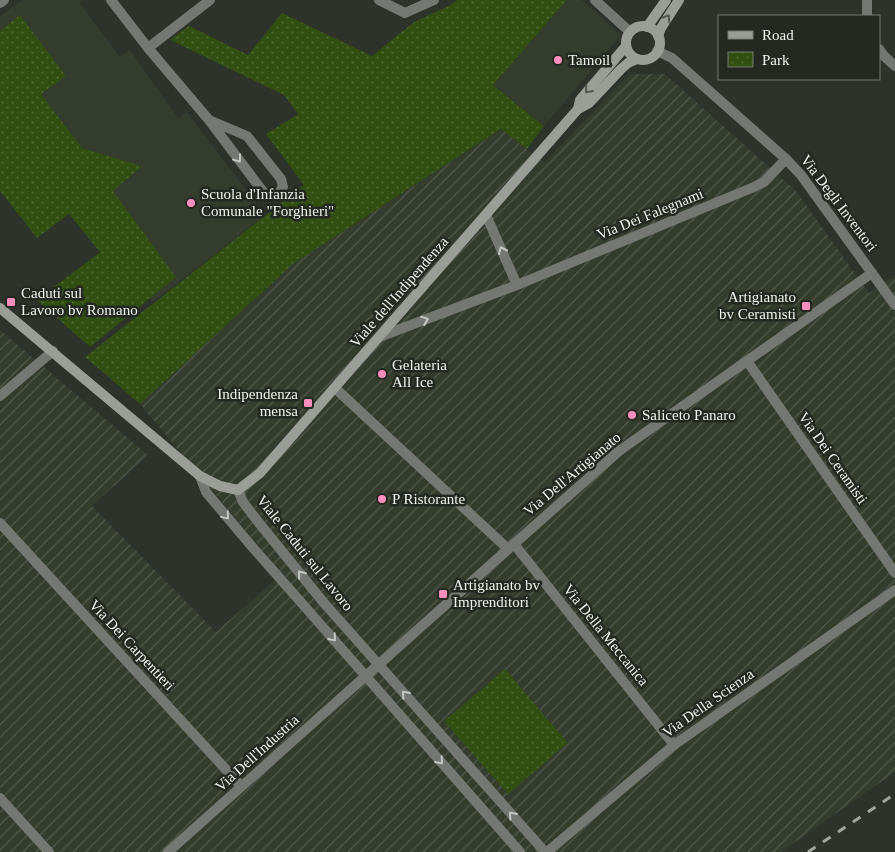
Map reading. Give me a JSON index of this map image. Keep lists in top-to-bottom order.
{
  "streets": {
    "street": [
      "Via Degli Inventori",
      "Via Dei Falegnami",
      "Viale dell'Indipendenza",
      "Via Dei Ceramisti",
      "Via Dell'Artigianato",
      "Viale Caduti sul Lavoro",
      "Via Della Meccanica",
      "Via Dei Carpentieri",
      "Via Della Scienza",
      "Via Dell'Industria"
    ]
  },
  "crossings": [
    ["Via Degli Inventori", "Via Dei Falegnami"],
    ["Via Degli Inventori", "Viale dell'Indipendenza"],
    ["Via Degli Inventori", "Via Dell'Artigianato"],
    ["Via Dei Falegnami", "Viale dell'Indipendenza"],
    ["Viale dell'Indipendenza", "Viale Caduti sul Lavoro"],
    ["Viale dell'Indipendenza", "Via Della Meccanica"],
    ["Via Dei Ceramisti", "Via Dell'Artigianato"],
    ["Via Dell'Artigianato", "Viale Caduti sul Lavoro"],
    ["Via Dell'Artigianato", "Via Della Meccanica"],
    ["Viale Caduti sul Lavoro", "Via Della Scienza"],
    ["Viale Caduti sul Lavoro", "Via Dell'Industria"],
    ["Via Della Meccanica", "Via Della Scienza"],
    ["Via Dei Carpentieri", "Via Dell'Industria"]
  ],
  "places": {
    "other": [
      "Tamoil",
      "Scuola d'Infanzia Comunale \"Forghieri\"",
      "Gelateria All Ice",
      "Saliceto Panaro",
      "P Ristorante"
    ],
    "transit": [
      "Caduti sul Lavoro bv Romano",
      "Artigianato bv Ceramisti",
      "Indipendenza mensa",
      "Artigianato bv Imprenditori"
    ]
  },
  "legend": ["Road", "Park"]
}
